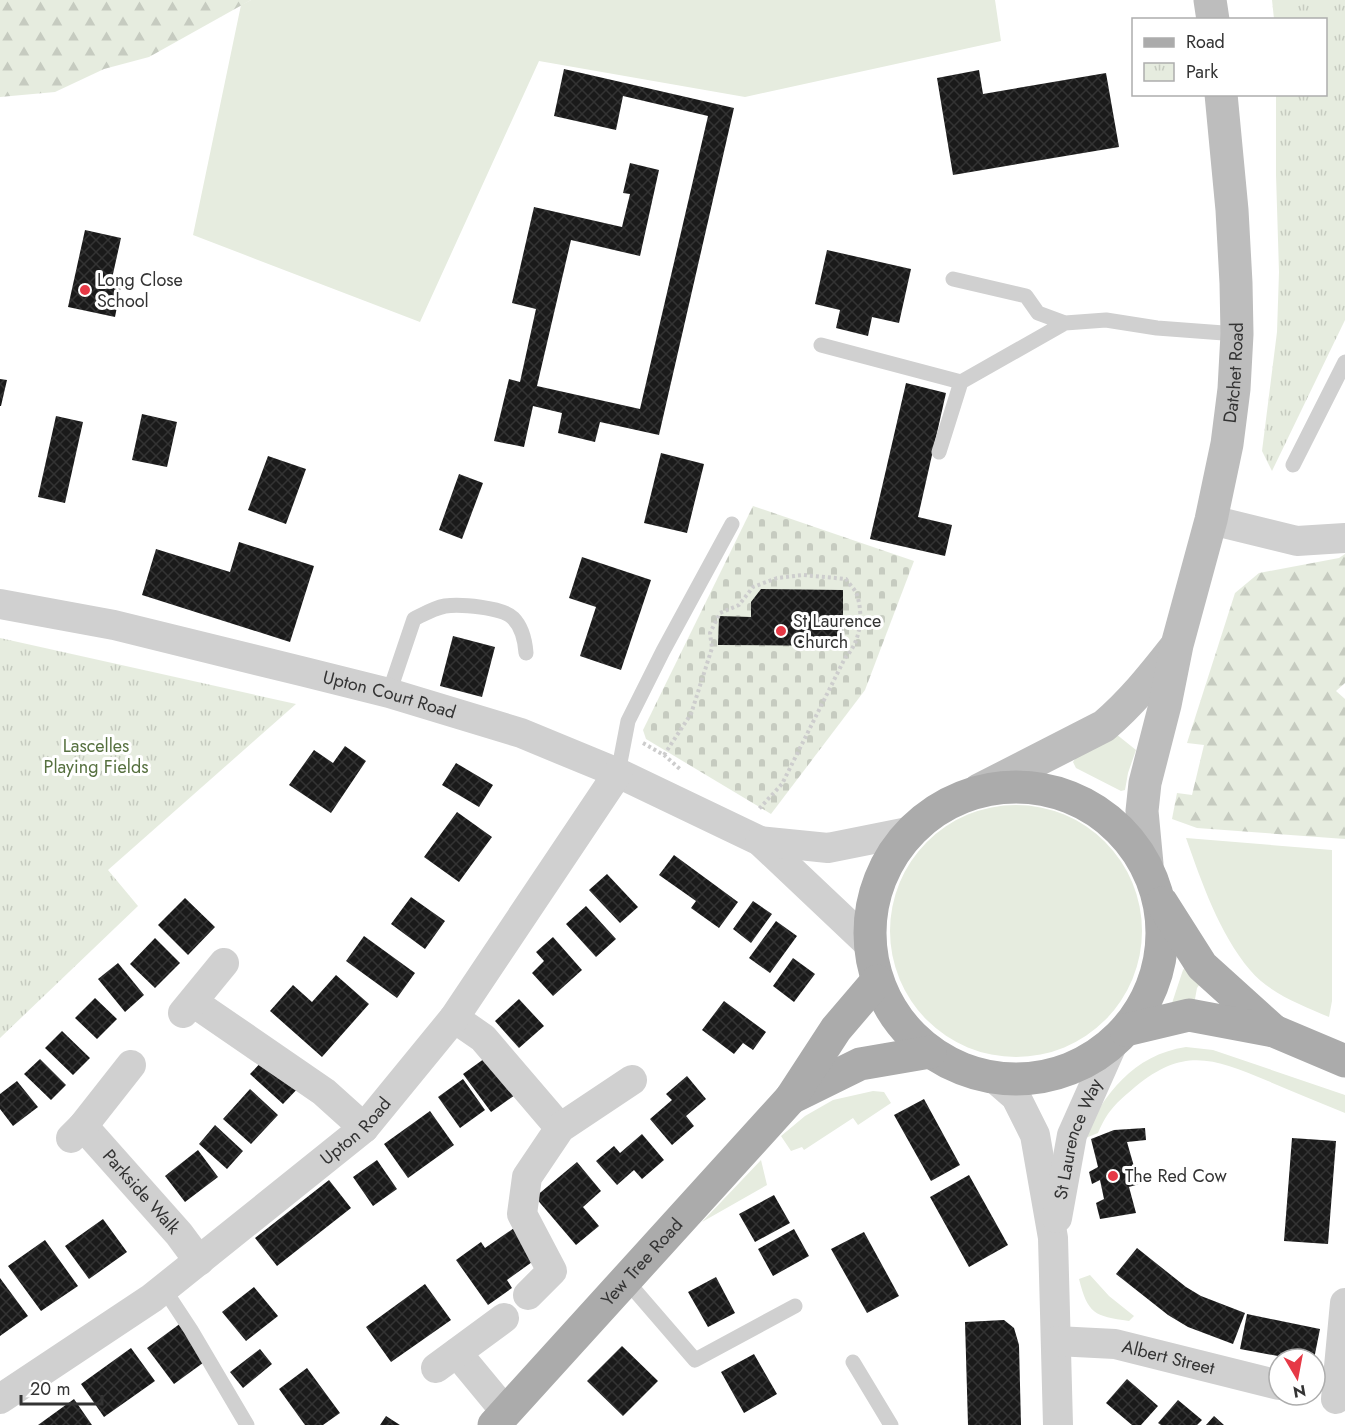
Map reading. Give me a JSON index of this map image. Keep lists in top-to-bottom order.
{
  "streets": {
    "main road": ["Datchet Road", "Yew Tree Road"],
    "street": [
      "Upton Court Road",
      "Upton Road",
      "St Laurence Way",
      "Parkside Walk",
      "Albert Street"
    ]
  },
  "crossings": [
    ["Upton Court Road", "Upton Road"],
    ["Upton Road", "Parkside Walk"],
    ["St Laurence Way", "Albert Street"]
  ],
  "parks": ["Lascelles Playing Fields"],
  "places": ["Long Close School", "St Laurence Church", "The Red Cow"],
  "legend": ["Road", "Park"],
  "scale_bar": "20 m",
  "north": "bottom"
}
